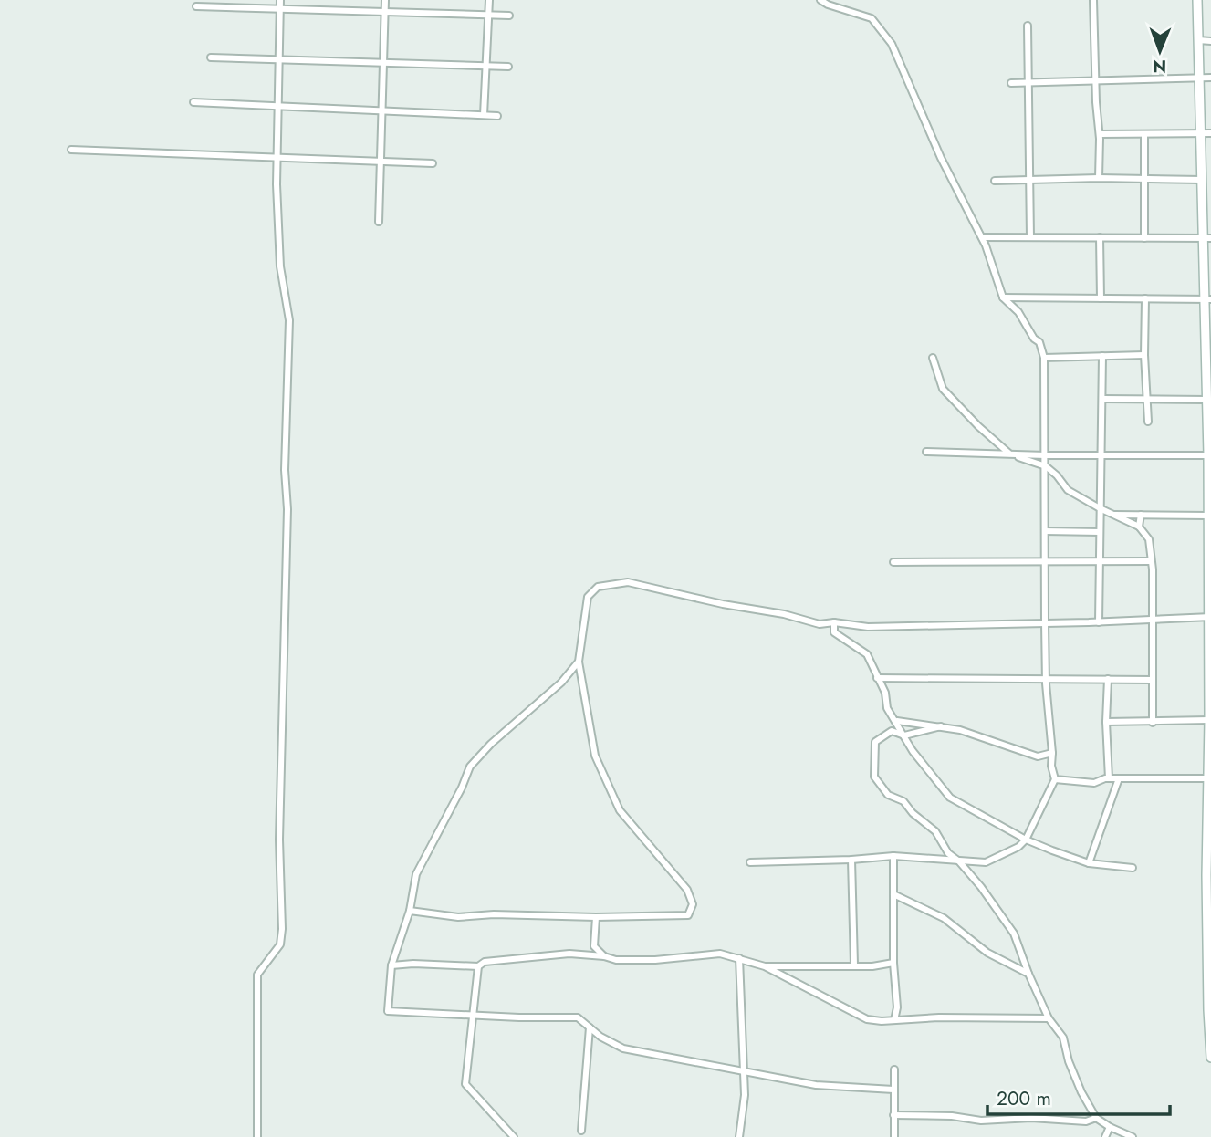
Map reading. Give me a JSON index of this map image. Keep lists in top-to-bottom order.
{
  "scale_bar": "200 m",
  "north": "bottom"
}
